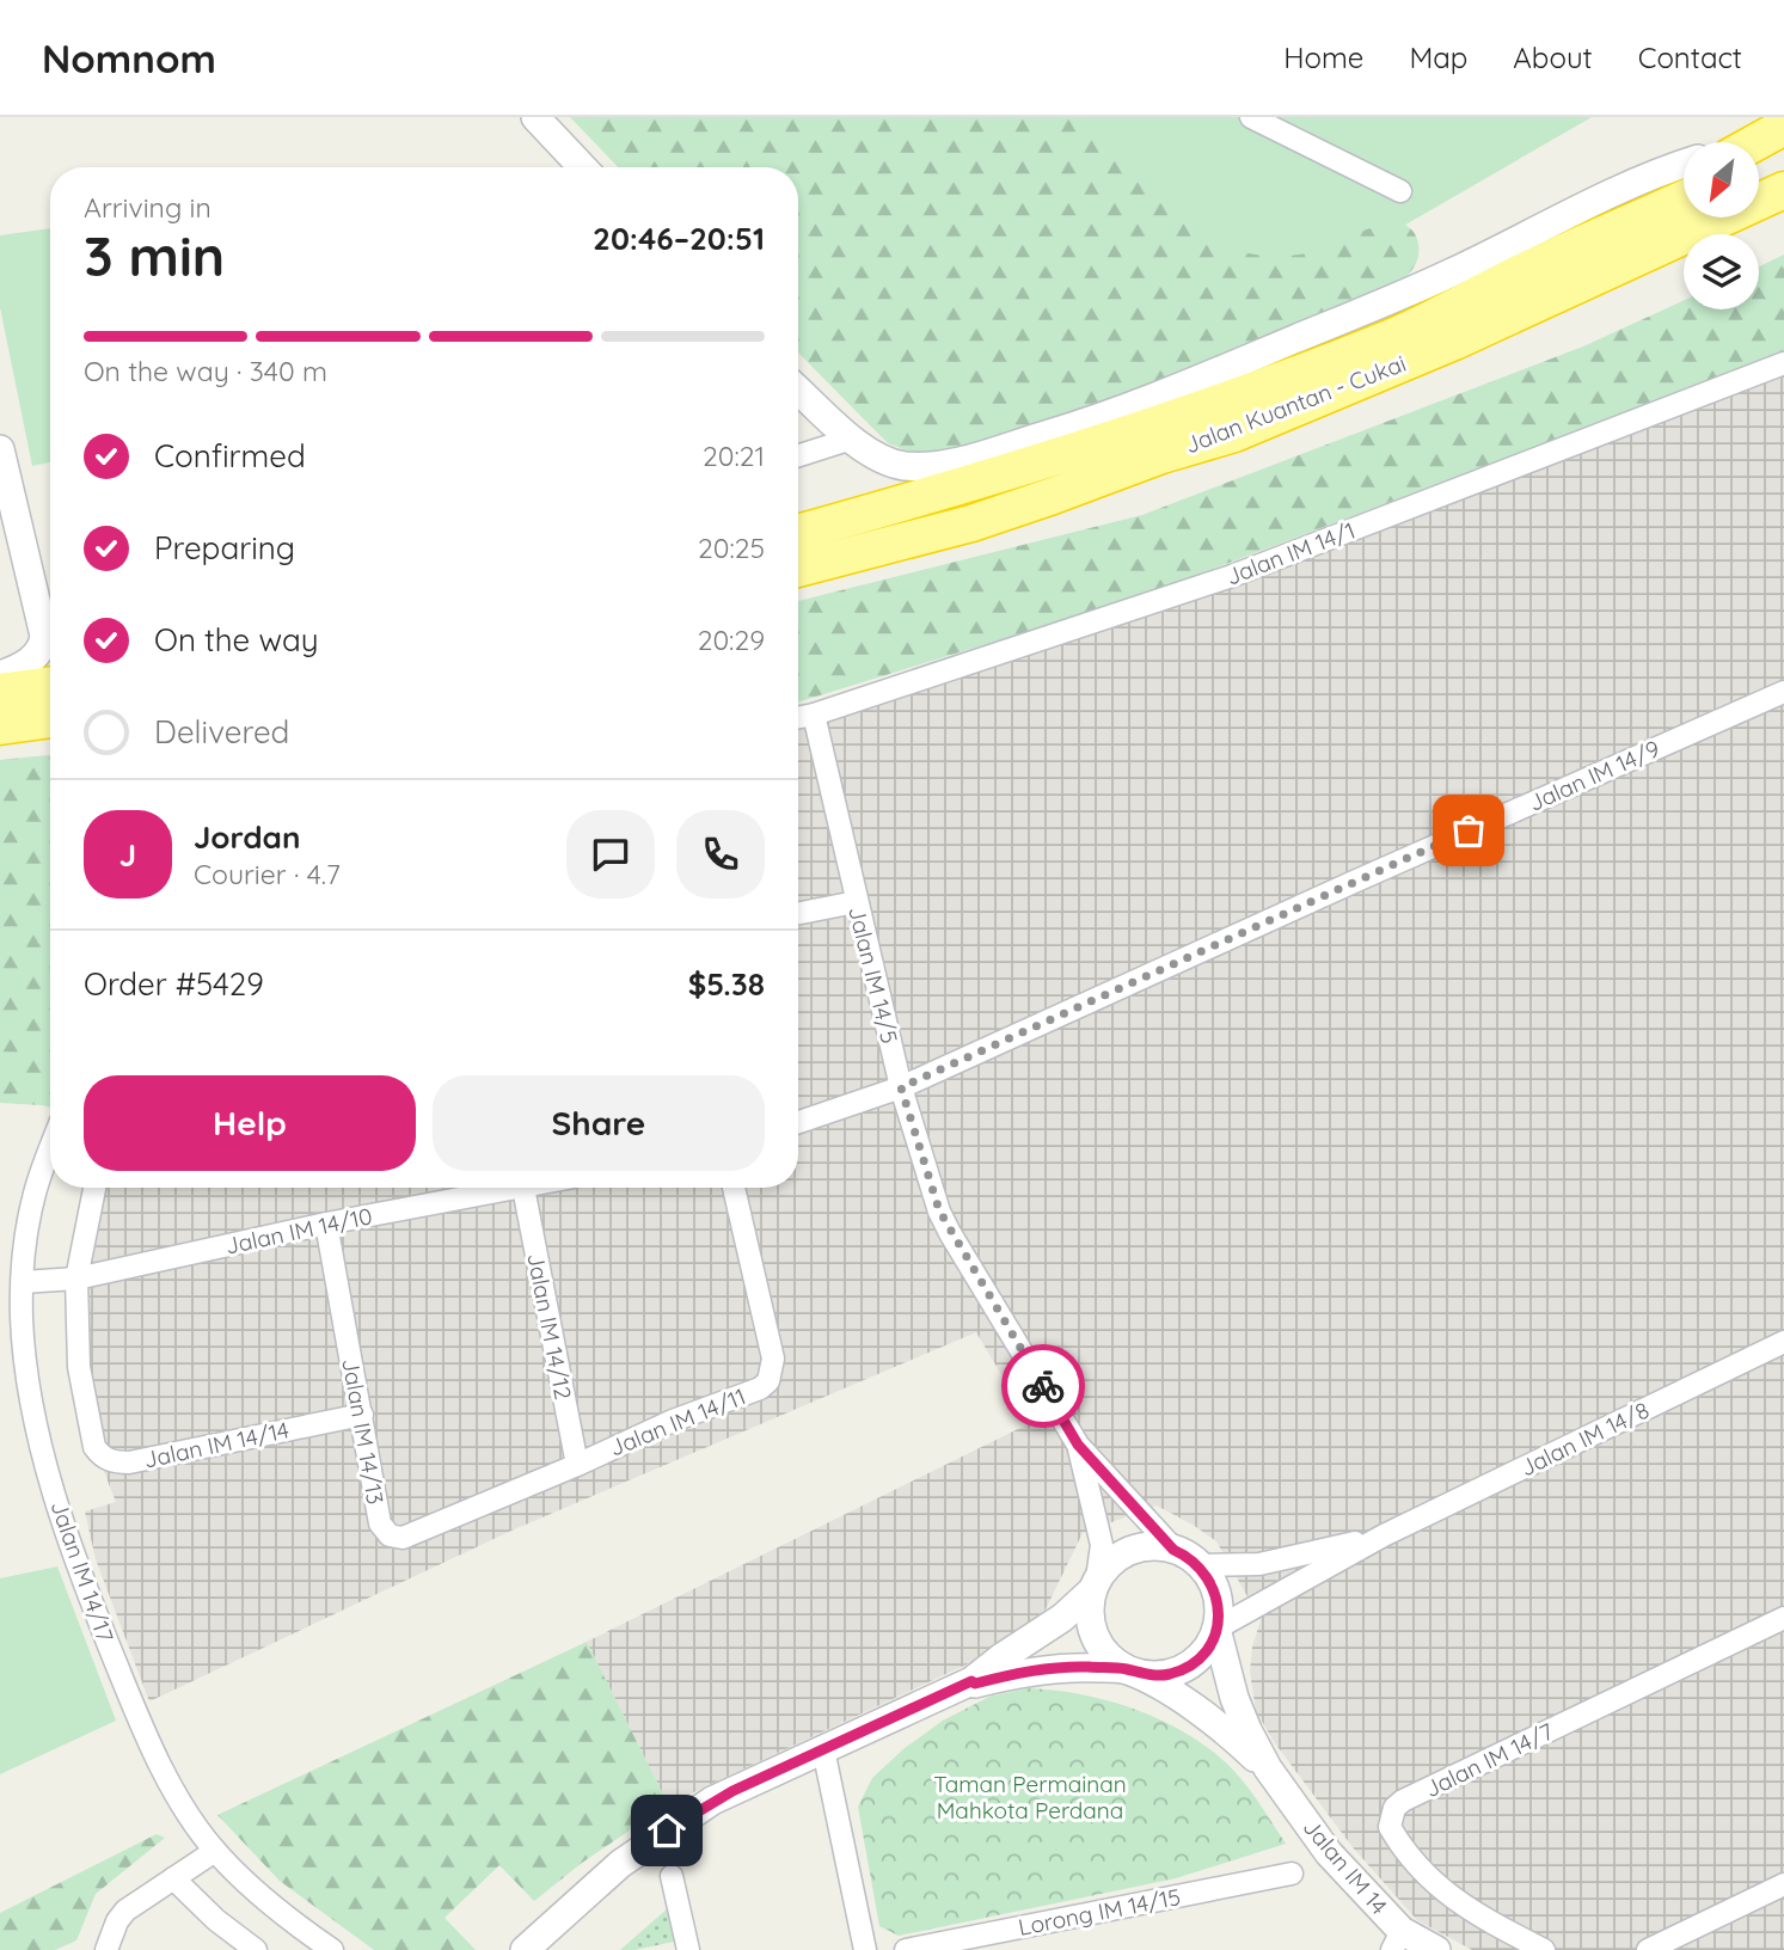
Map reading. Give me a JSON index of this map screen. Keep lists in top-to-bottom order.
{
  "streets": {
    "highway": ["Jalan Kuantan - Cukai"],
    "street": [
      "Jalan IM 14/1",
      "Jalan IM 14/9",
      "Jalan IM 14/5",
      "Jalan IM 14/10",
      "Jalan IM 14/12",
      "Jalan IM 14/11",
      "Jalan IM 14/13",
      "Jalan IM 14/8",
      "Jalan IM 14/14",
      "Jalan IM 14/17",
      "Jalan IM 14/7",
      "Jalan IM 14",
      "Lorong IM 14/15"
    ]
  },
  "crossings": [
    ["Jalan IM 14/1", "Jalan IM 14/5"],
    ["Jalan IM 14/9", "Jalan IM 14/5"],
    ["Jalan IM 14/10", "Jalan IM 14/13"],
    ["Jalan IM 14/10", "Jalan IM 14/14"],
    ["Jalan IM 14/10", "Jalan IM 14/17"],
    ["Jalan IM 14/12", "Jalan IM 14/11"],
    ["Jalan IM 14/12", "Jalan IM 14/13"],
    ["Jalan IM 14/11", "Jalan IM 14/13"],
    ["Jalan IM 14/13", "Jalan IM 14/14"]
  ],
  "parks": ["Taman Permainan Mahkota Perdana"],
  "north": "bottom left",
  "page": {
    "header": "Nomnom",
    "nav": [
      "Home",
      "Map",
      "About",
      "Contact"
    ],
    "heading": ["3 min", "Arriving in", "20:46–20:51"],
    "panel": [
      "Jordan",
      "Courier · 4.7",
      "Order #5429",
      "$5.38"
    ],
    "bar": "On the way · 340 m",
    "list": [
      ["Confirmed", "20:21"],
      ["Preparing", "20:25"],
      ["On the way", "20:29"],
      "Delivered"
    ],
    "round": "J",
    "buttons": ["Help", "Share"]
  }
}
